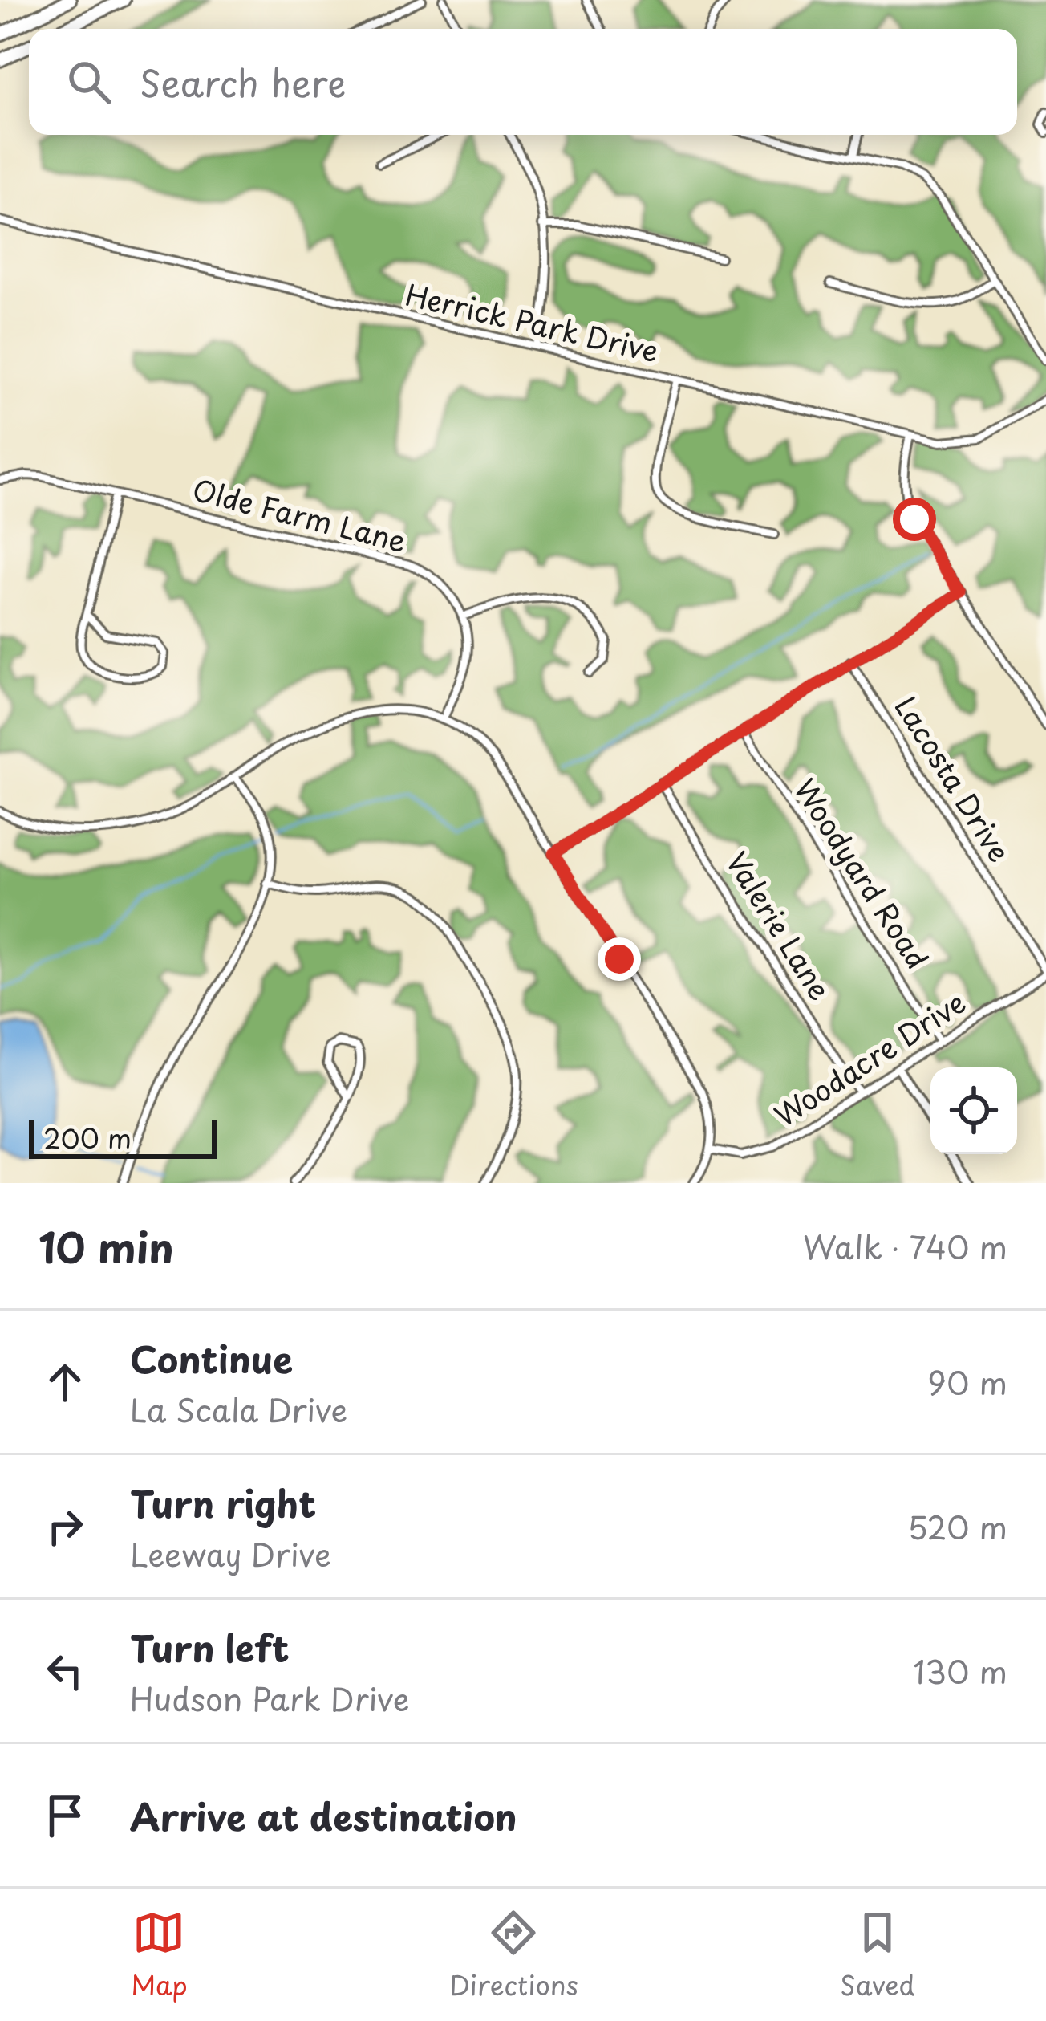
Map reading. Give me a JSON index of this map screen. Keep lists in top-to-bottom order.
{
  "streets": {
    "street": [
      "Herrick Park Drive",
      "Olde Farm Lane",
      "Lacosta Drive",
      "Woodyard Road",
      "Valerie Lane",
      "Woodacre Drive"
    ]
  },
  "crossings": [
    ["Lacosta Drive", "Woodacre Drive"],
    ["Woodyard Road", "Woodacre Drive"],
    ["Valerie Lane", "Woodacre Drive"]
  ],
  "scale_bar": "200 m",
  "page": {
    "search": "Search here",
    "scale": "200 m",
    "heading": ["10 min", "Walk · 740 m"],
    "list": [
      ["Continue", "La Scala Drive", "90 m"],
      ["Turn right", "Leeway Drive", "520 m"],
      ["Turn left", "Hudson Park Drive", "130 m"],
      "Arrive at destination"
    ],
    "nav": ["Map", "Directions", "Saved"]
  }
}
